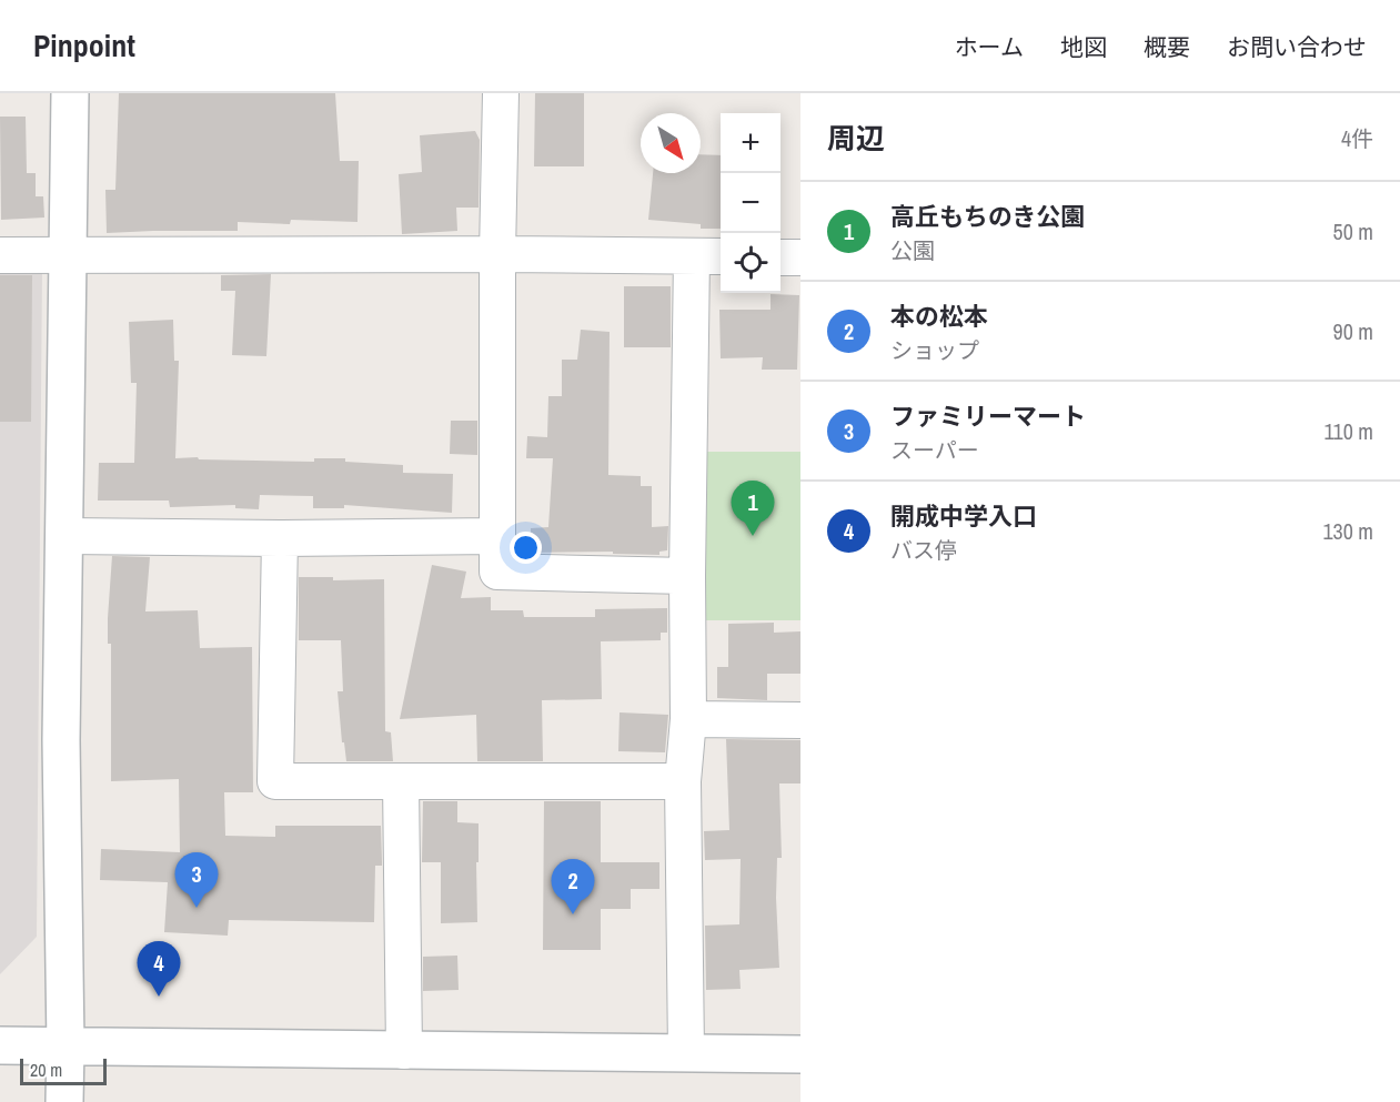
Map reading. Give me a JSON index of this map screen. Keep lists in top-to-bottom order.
{
  "scale_bar": "20 m",
  "north": "bottom right",
  "page": {
    "header": "Pinpoint",
    "nav": [
      "ホーム",
      "地図",
      "概要",
      "お問い合わせ"
    ],
    "heading": ["周辺", "4件"],
    "map_buttons": ["+", "−"],
    "list": [
      {
        "mark": "1",
        "name": "高丘もちのき公園",
        "note": "公園",
        "value": "50 m"
      },
      {
        "mark": "2",
        "name": "本の松本",
        "note": "ショップ",
        "value": "90 m"
      },
      {
        "mark": "3",
        "name": "ファミリーマート",
        "note": "スーパー",
        "value": "110 m"
      },
      {
        "mark": "4",
        "name": "開成中学入口",
        "note": "バス停",
        "value": "130 m"
      }
    ],
    "pins": [
      "1",
      "3",
      "2",
      "4"
    ],
    "scale": "20 m"
  }
}
